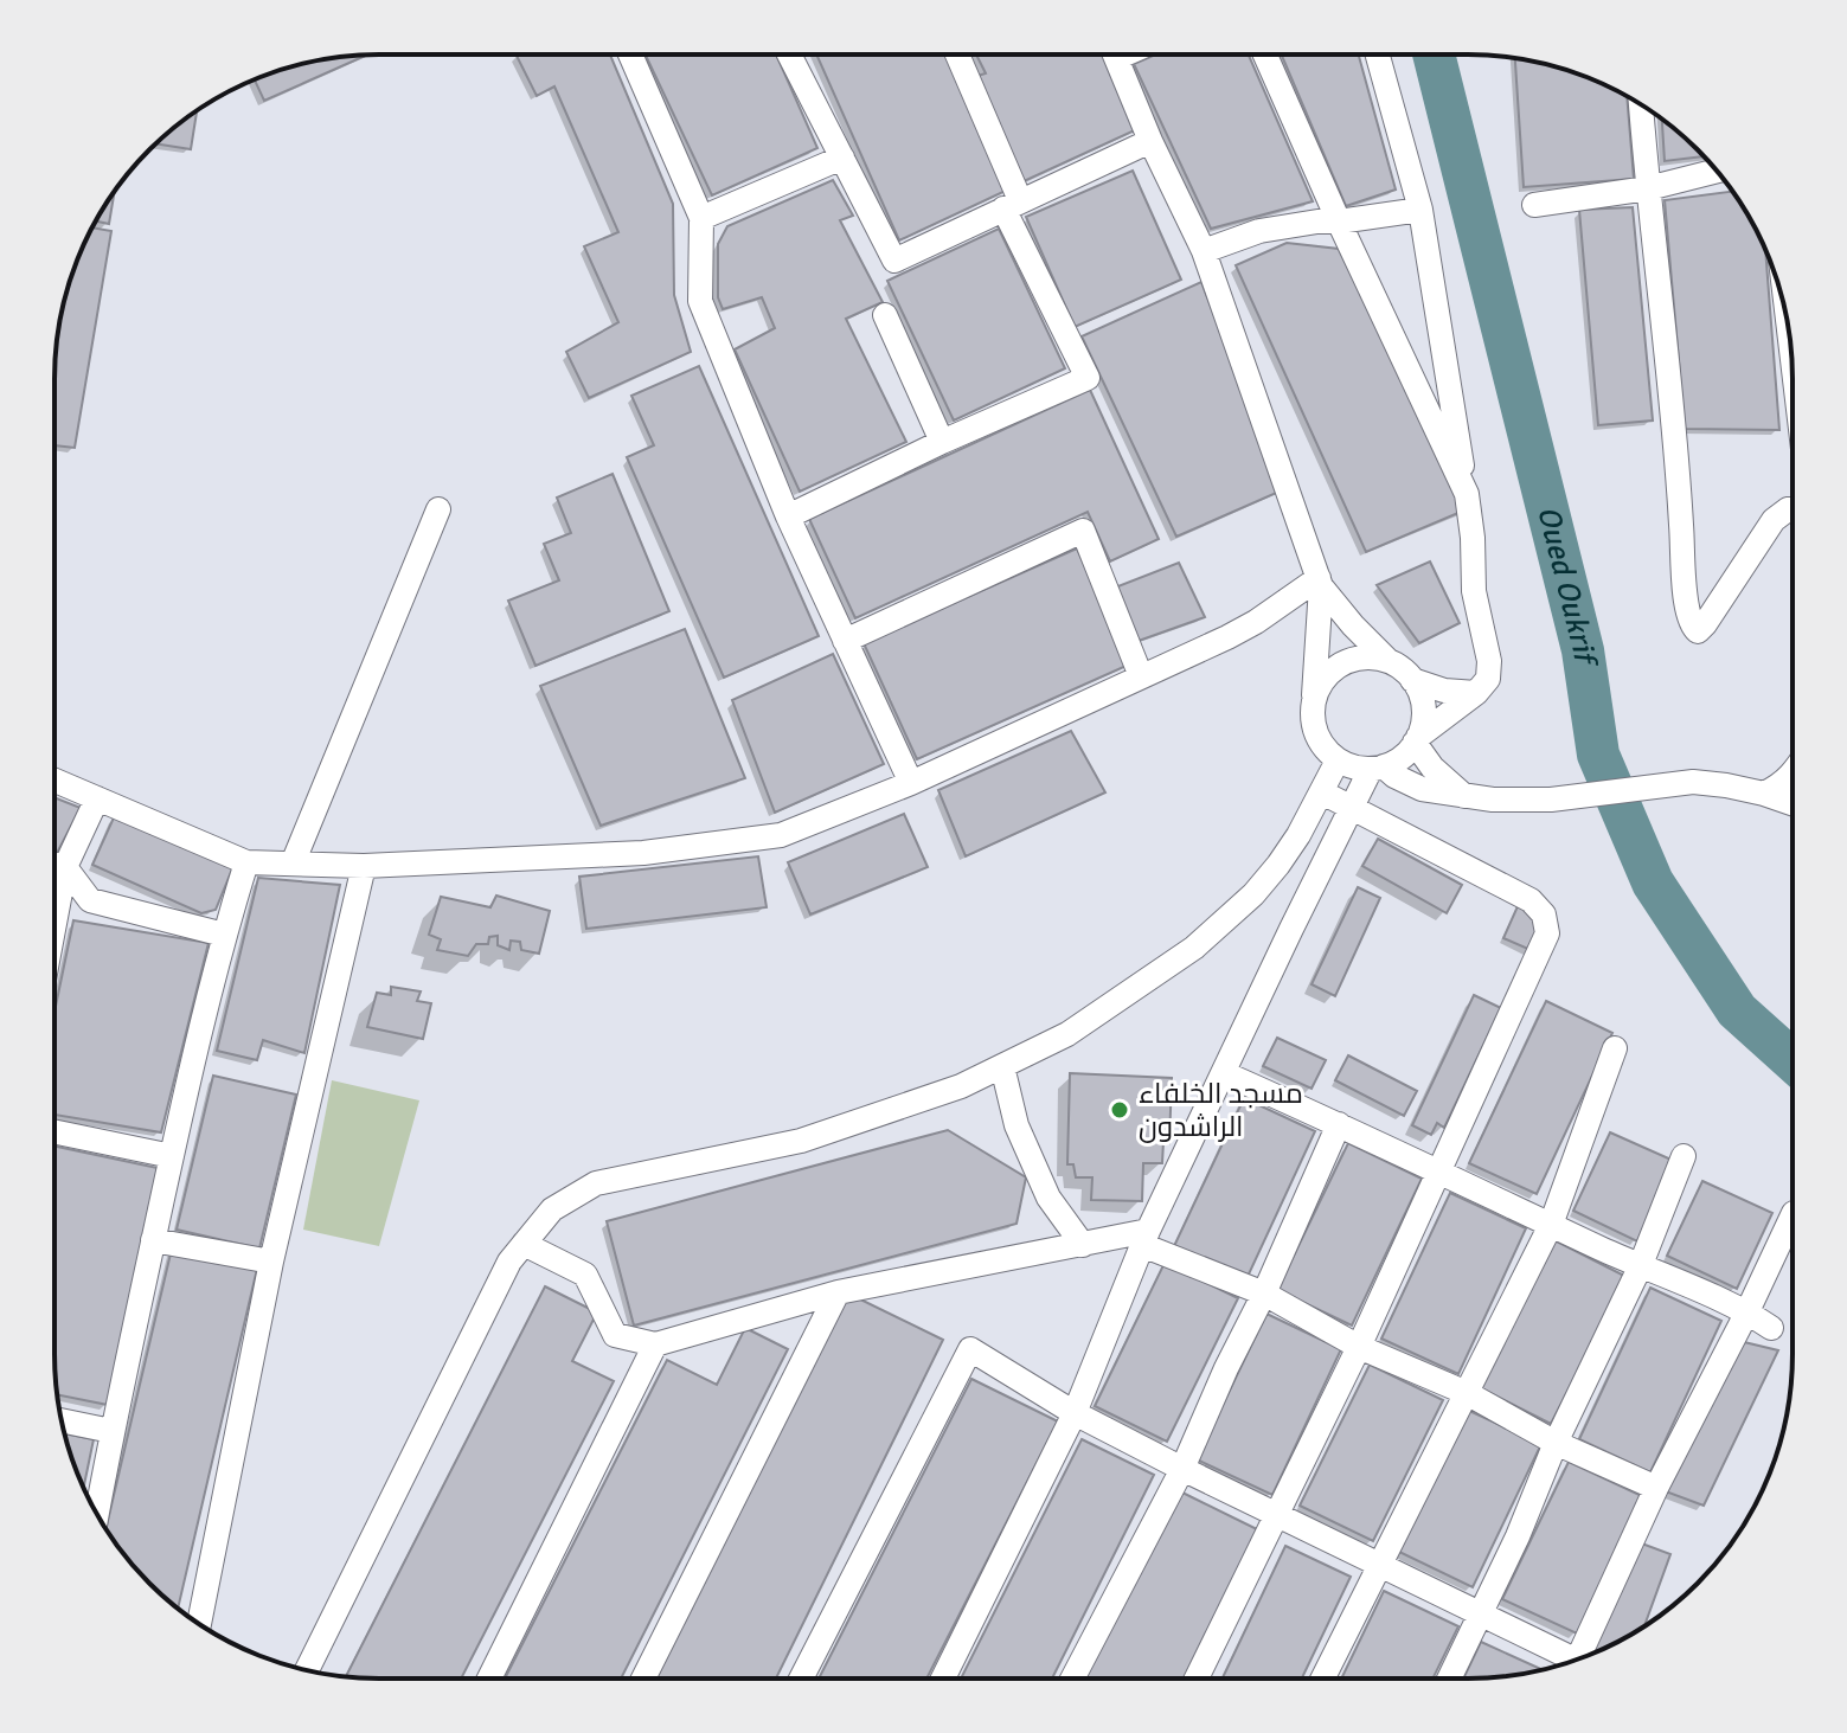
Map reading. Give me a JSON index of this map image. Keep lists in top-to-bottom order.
{
  "water": ["Oued Oukrif"],
  "places": ["مسجد الخلفاء الراشدون"]
}
